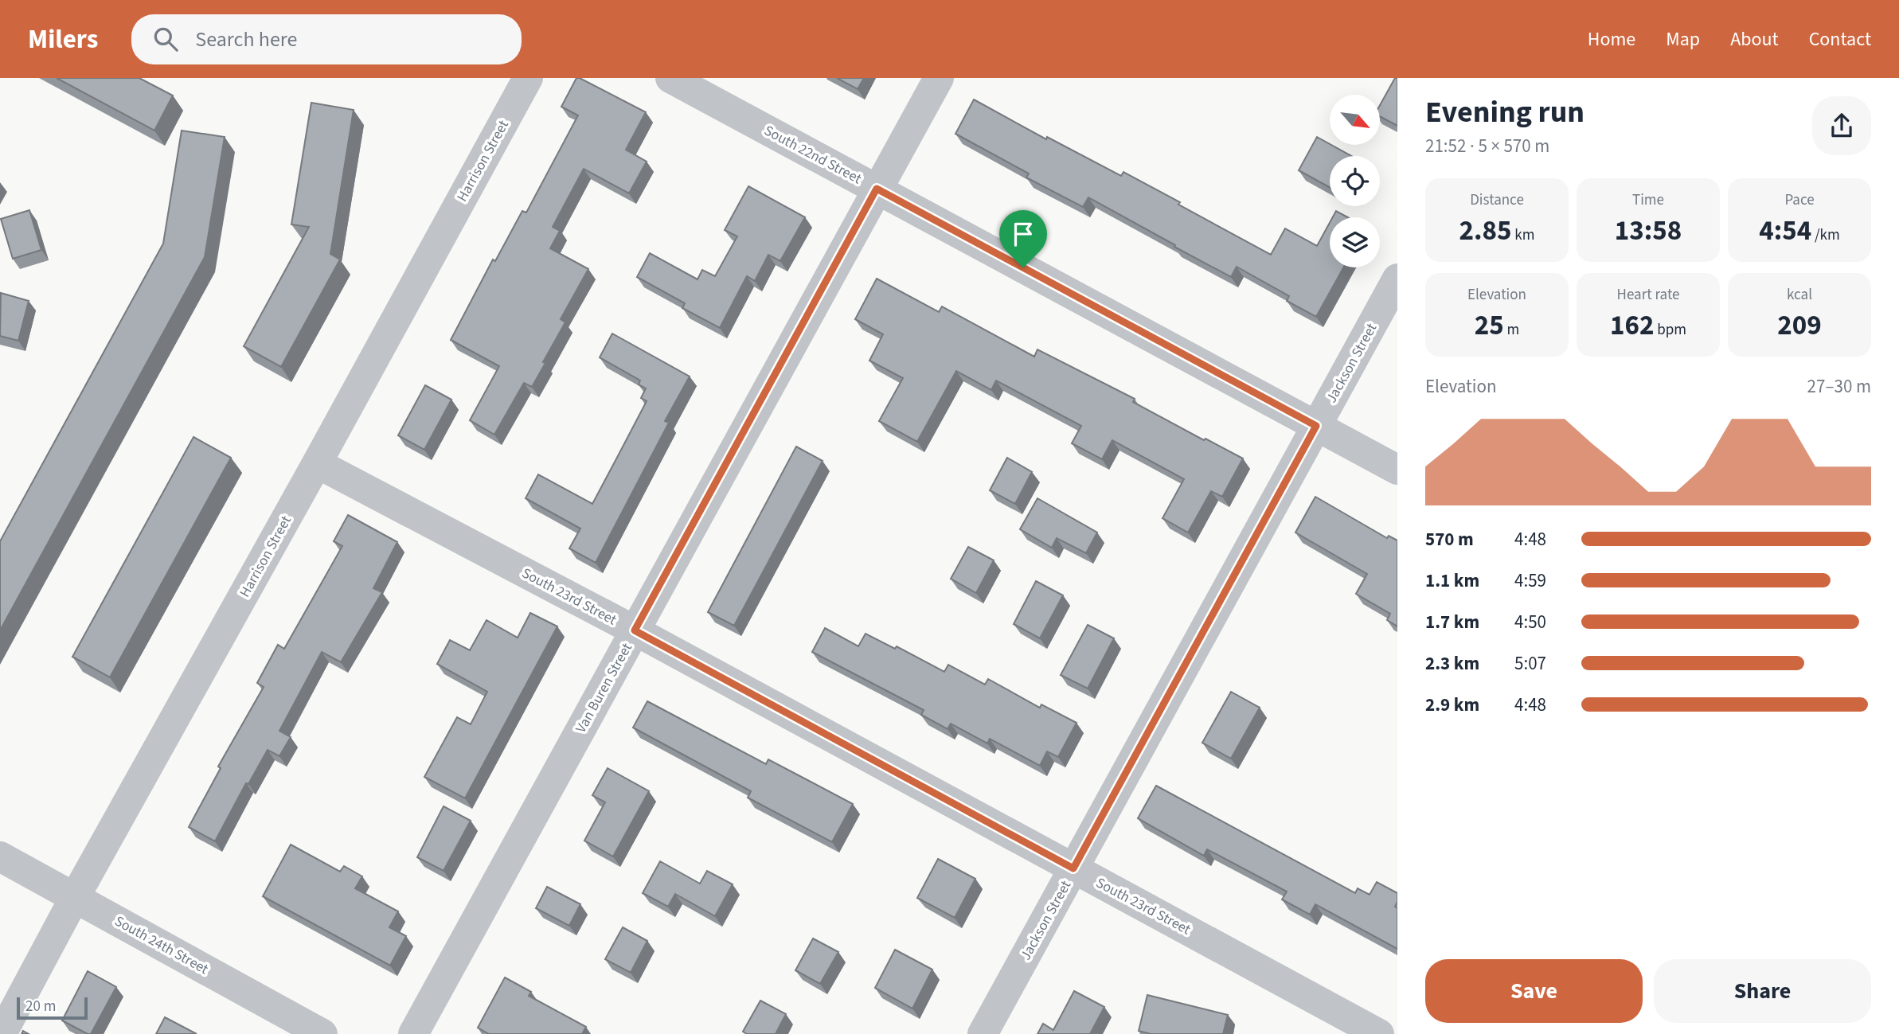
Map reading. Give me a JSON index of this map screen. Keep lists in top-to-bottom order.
{
  "streets": {
    "street": [
      "South 22nd Street",
      "Harrison Street",
      "Jackson Street",
      "South 23rd Street",
      "Van Buren Street",
      "South 24th Street"
    ]
  },
  "crossings": [
    ["South 22nd Street", "Jackson Street"],
    ["South 22nd Street", "Van Buren Street"],
    ["Harrison Street", "South 23rd Street"],
    ["Harrison Street", "South 24th Street"],
    ["Jackson Street", "South 23rd Street"],
    ["South 23rd Street", "Van Buren Street"]
  ],
  "scale_bar": "20 m",
  "north": "bottom right",
  "page": {
    "header": "Milers",
    "search": "Search here",
    "nav": [
      "Home",
      "Map",
      "About",
      "Contact"
    ],
    "heading": ["Evening run", "21:52 · 5 × 570 m"],
    "stats": [
      ["Distance", "2.85 km"],
      ["Time", "13:58"],
      ["Pace", "4:54 /km"],
      ["Elevation", "25 m"],
      ["Heart rate", "162 bpm"],
      ["kcal", "209"]
    ],
    "chart": ["Elevation", "27–30 m"],
    "list": [
      {
        "name": "570 m",
        "note": "4:48"
      },
      {
        "name": "1.1 km",
        "note": "4:59"
      },
      {
        "name": "1.7 km",
        "note": "4:50"
      },
      {
        "name": "2.3 km",
        "note": "5:07"
      },
      {
        "name": "2.9 km",
        "note": "4:48"
      }
    ],
    "buttons": ["Save", "Share"],
    "scale": "20 m"
  }
}
